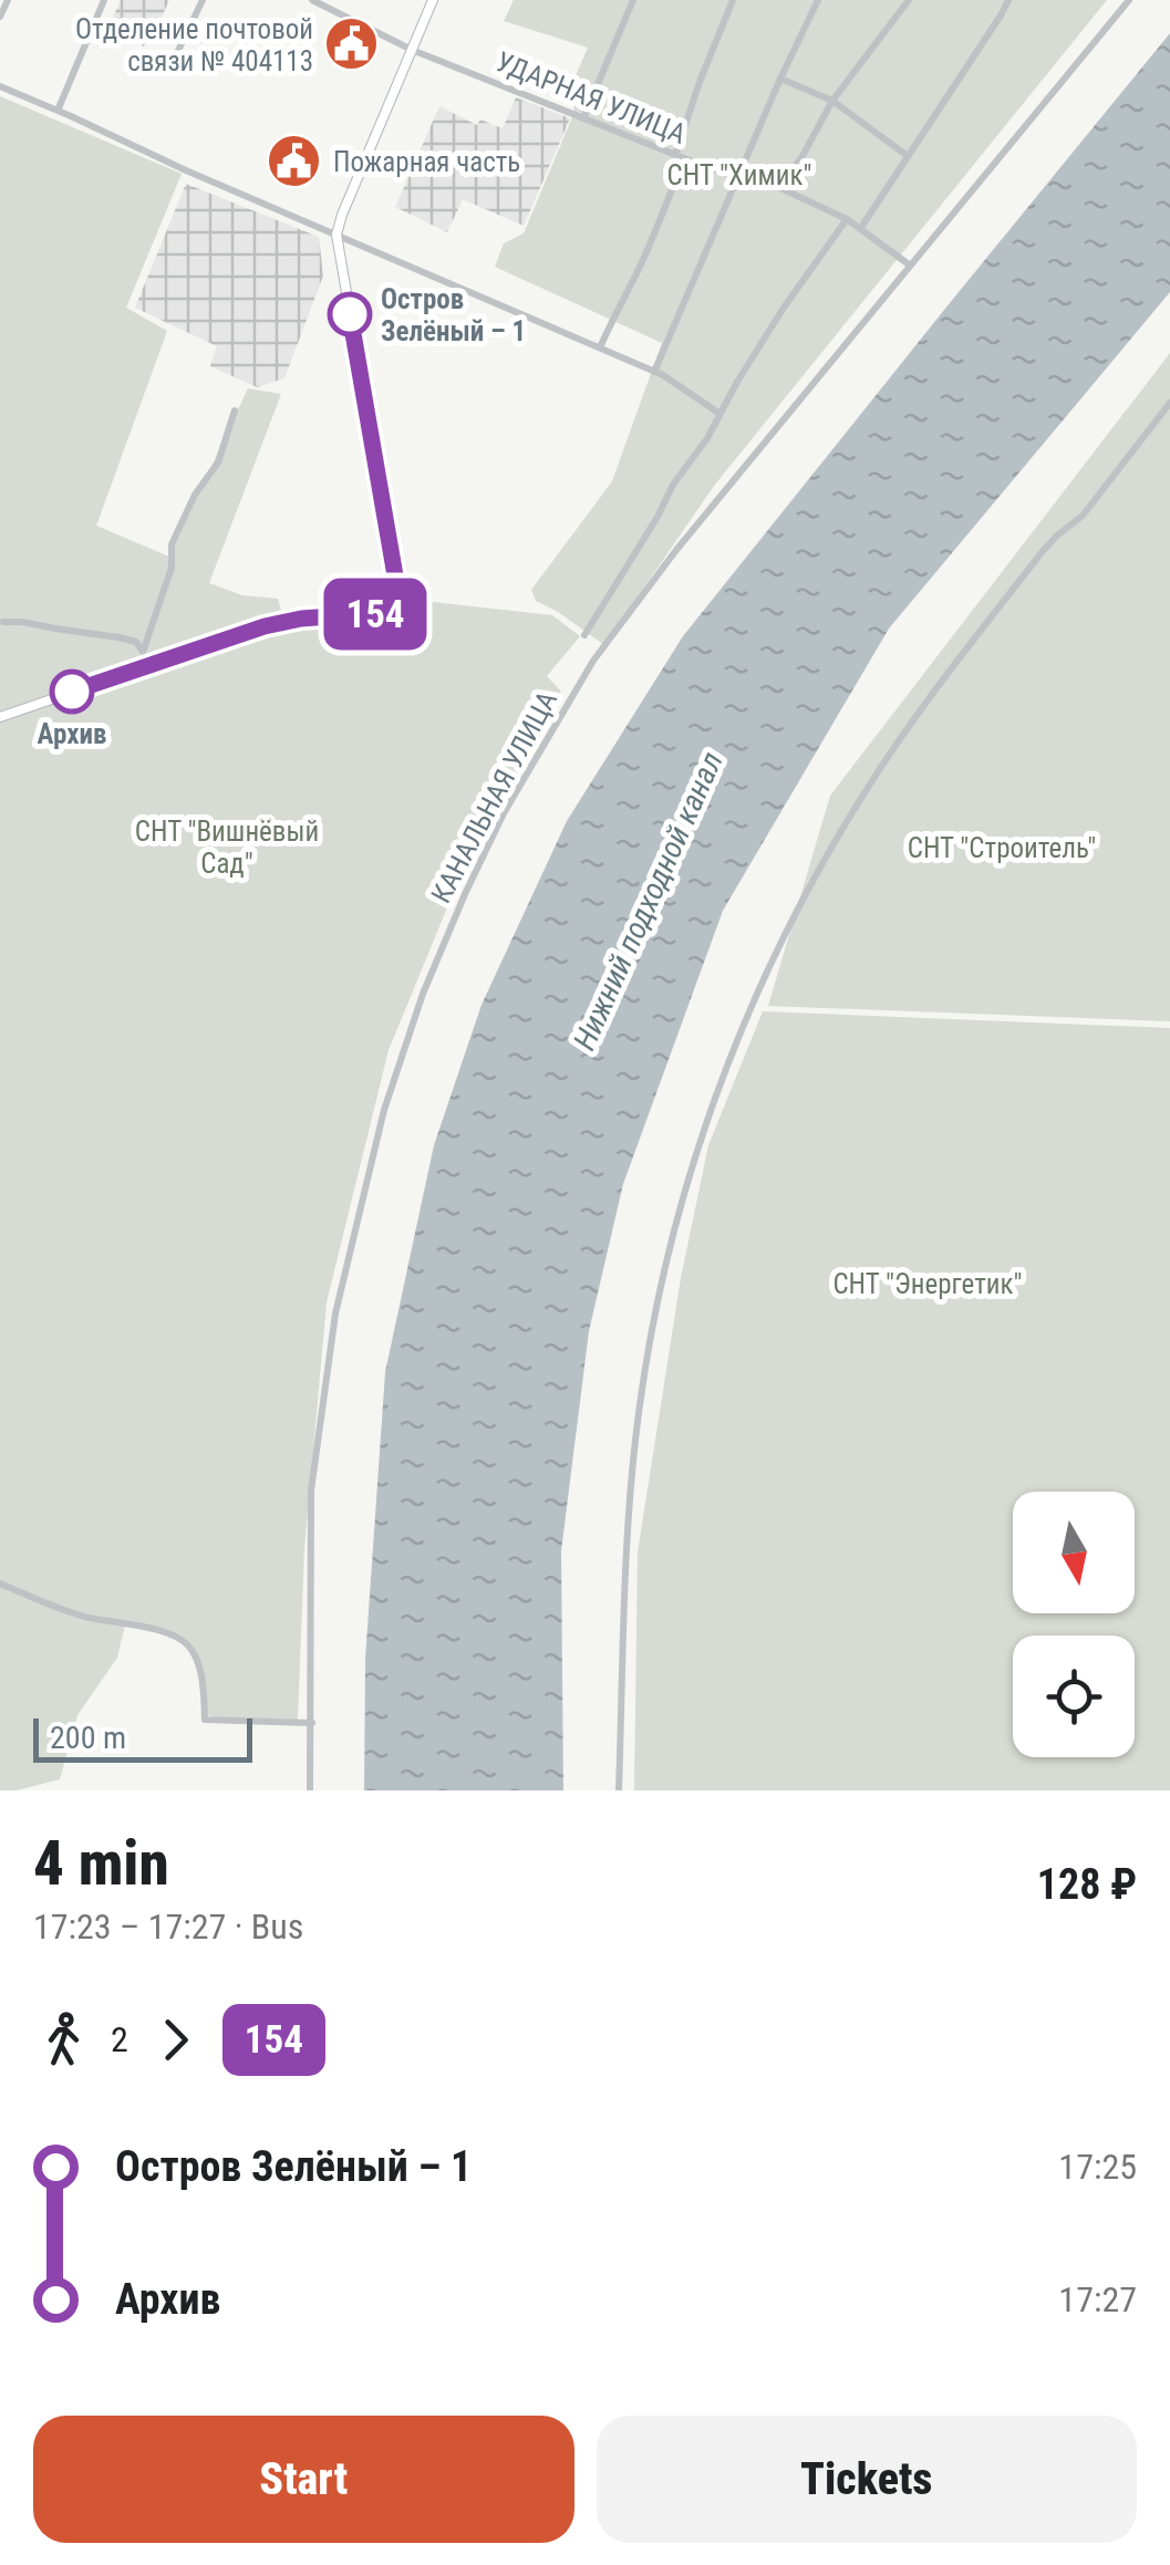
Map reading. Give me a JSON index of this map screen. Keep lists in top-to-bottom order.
{
  "streets": {
    "street": ["УДАРНАЯ УЛИЦА", "КАНАЛЬНАЯ УЛИЦА"]
  },
  "crossings": [
    ["УДАРНАЯ УЛИЦА", "КАНАЛЬНАЯ УЛИЦА"]
  ],
  "water": ["Нижний подходной канал"],
  "parks": [
    "СНТ \"Химик\"",
    "СНТ \"Вишнёвый Сад\"",
    "СНТ \"Строитель\"",
    "СНТ \"Энергетик\""
  ],
  "places": {
    "public building": ["Отделение почтовой связи № 404113", "Пожарная часть"],
    "other": ["Остров Зелёный – 1", "Архив"]
  },
  "lines": ["bus line 154"],
  "scale_bar": "200 m",
  "north": "bottom",
  "page": {
    "on_map": "154",
    "scale": "200 m",
    "heading": ["4 min", "17:23 – 17:27 · Bus", "128 ₽"],
    "legs": ["2", "154"],
    "list": [
      {
        "name": "Остров Зелёный – 1",
        "value": "17:25"
      },
      {
        "name": "Архив",
        "value": "17:27"
      }
    ],
    "buttons": ["Start", "Tickets"]
  }
}
